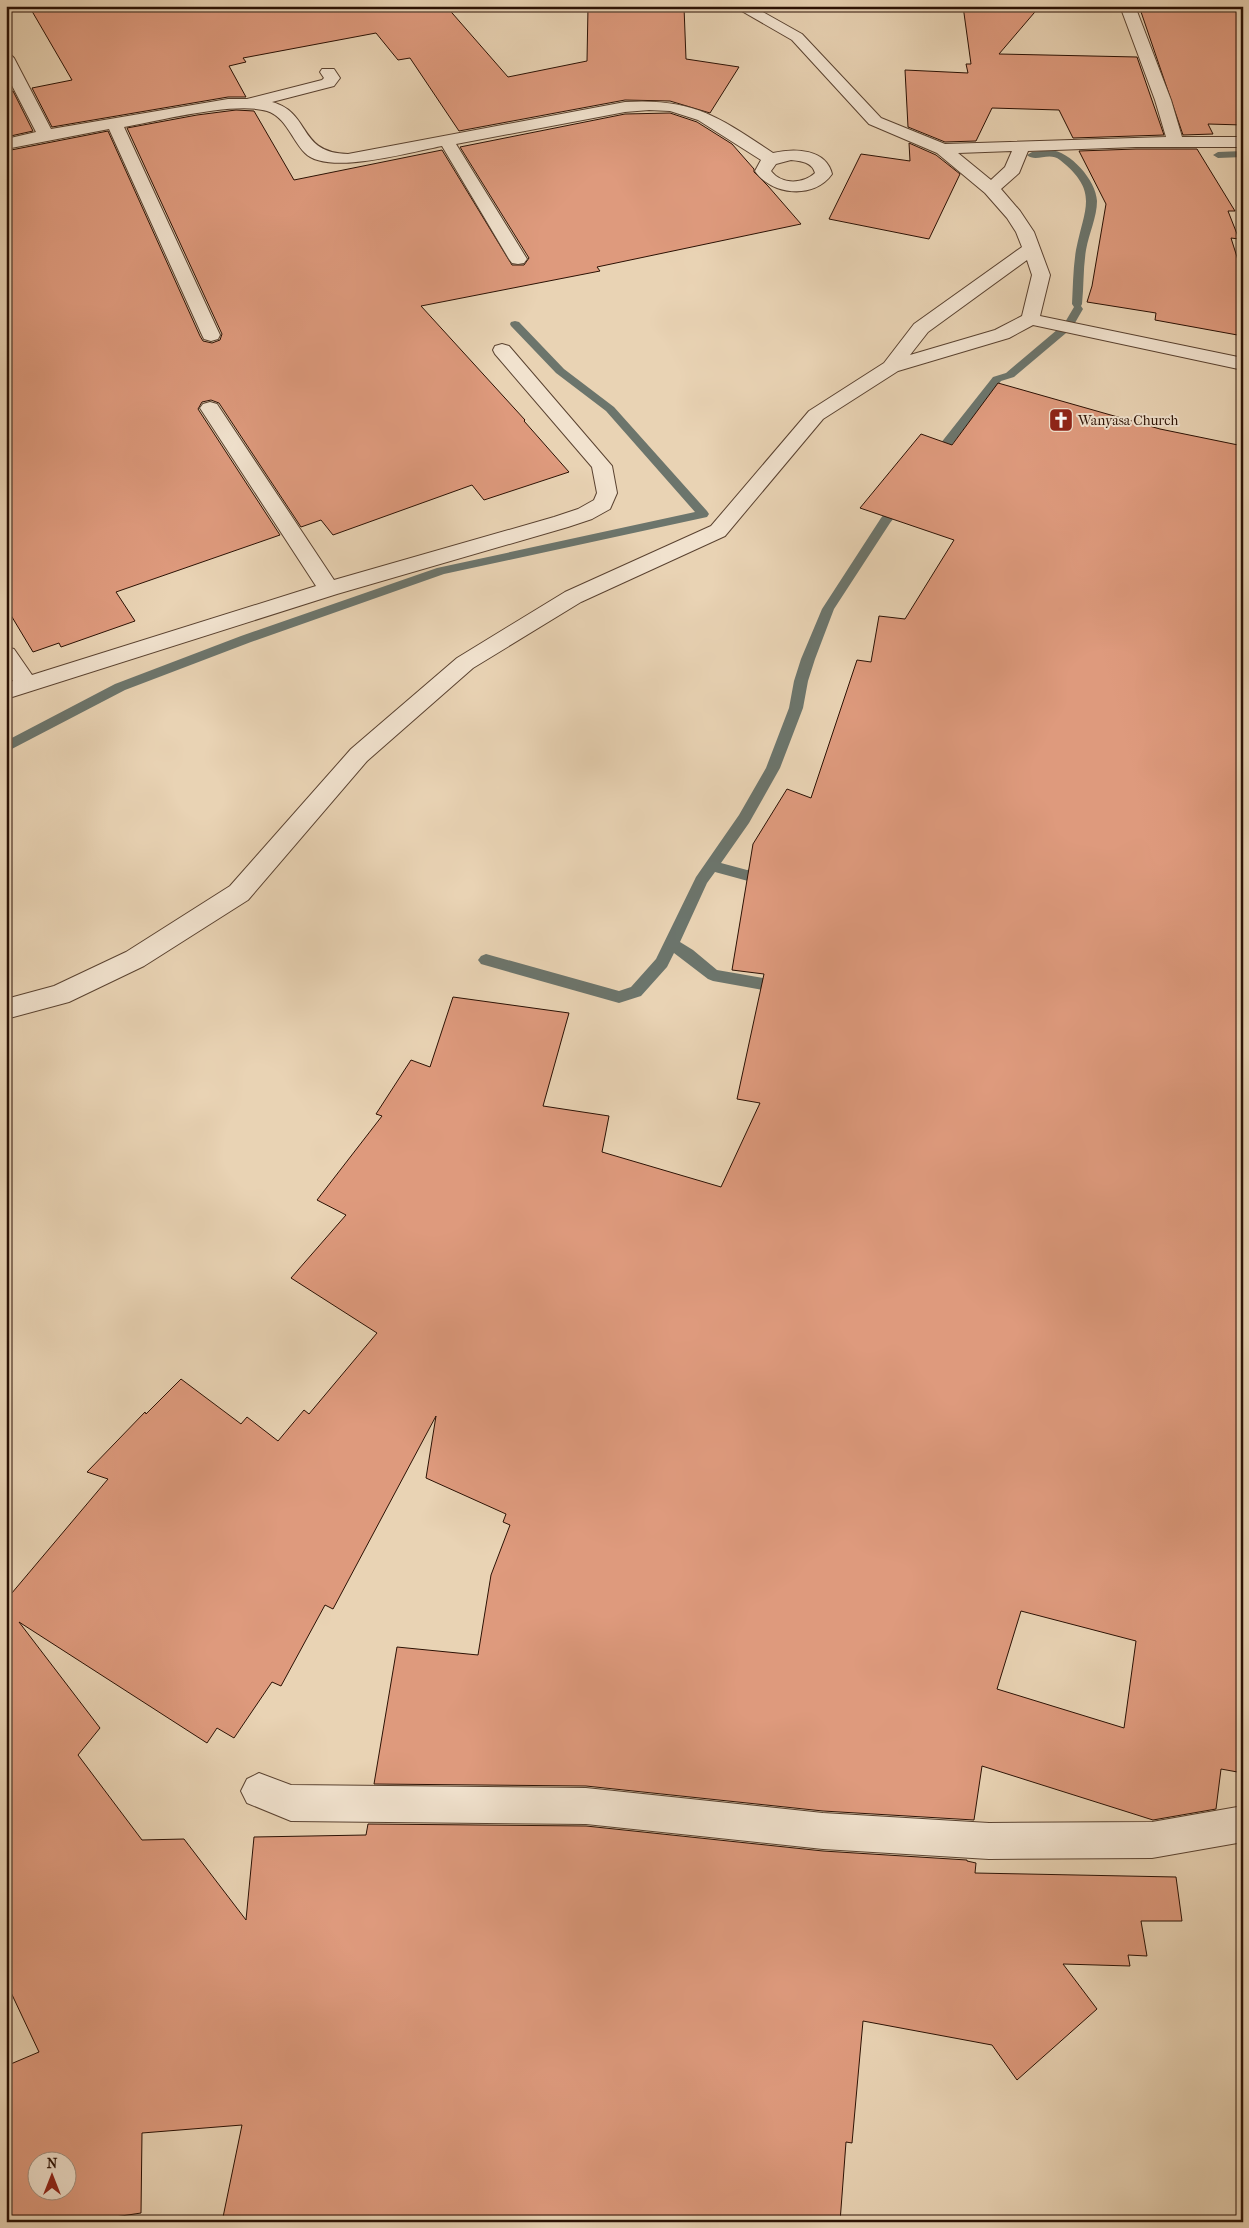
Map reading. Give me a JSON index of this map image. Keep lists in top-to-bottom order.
{
  "places": {
    "church": ["Wanyasa Church"]
  },
  "north": "top"
}
